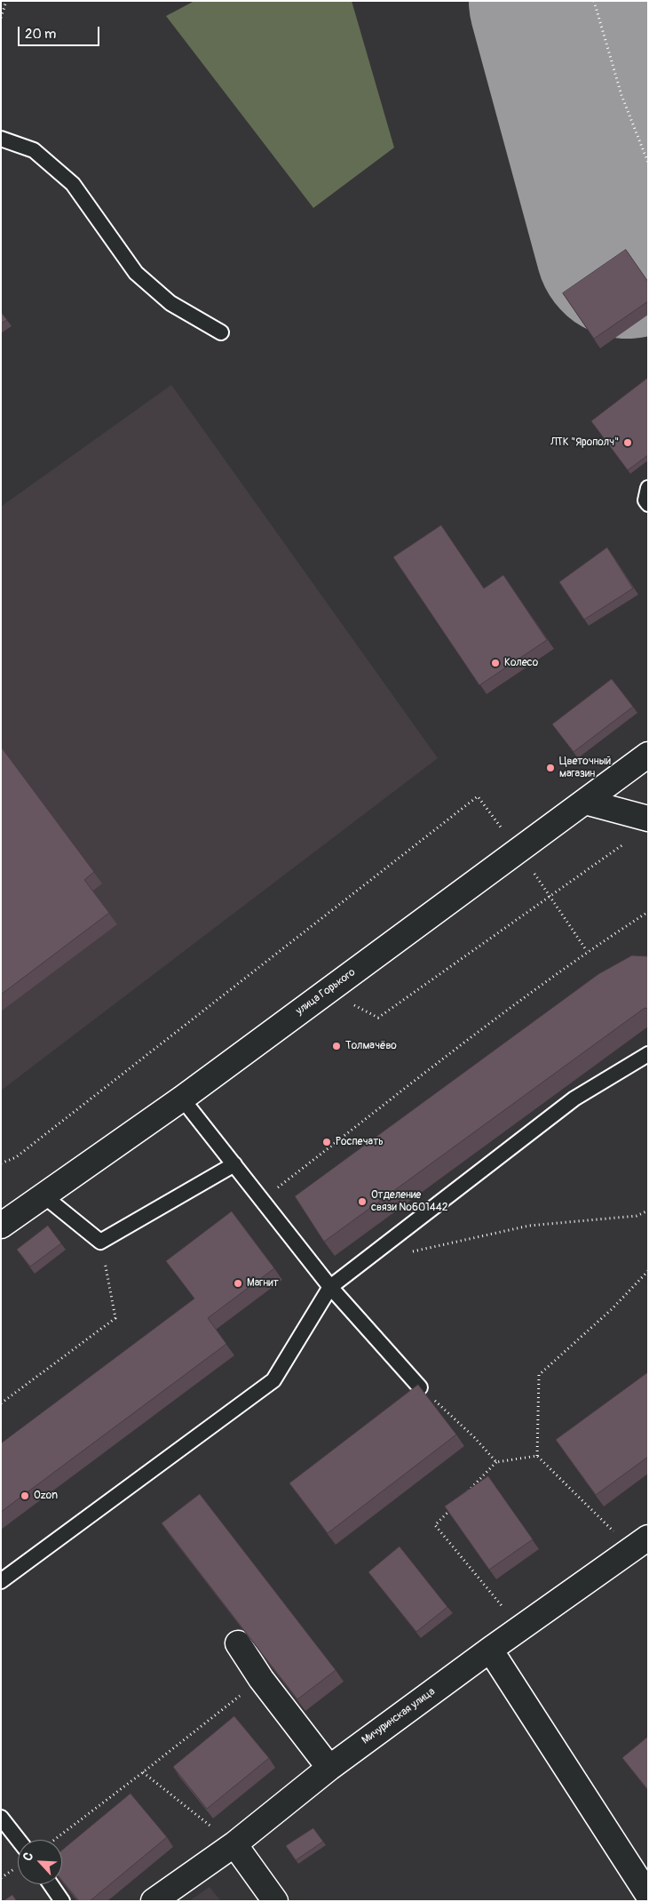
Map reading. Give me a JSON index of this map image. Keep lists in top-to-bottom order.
{
  "streets": {
    "street": ["улица Горького", "Мичуринская улица"]
  },
  "places": [
    "ЛТК \"Ярополч\"",
    "Колесо",
    "Цветочный магазин",
    "Толмачёво",
    "Роспечать",
    "Отделение связи №601442",
    "Магнит",
    "Ozon"
  ],
  "scale_bar": "20 m",
  "north": "top left"
}
